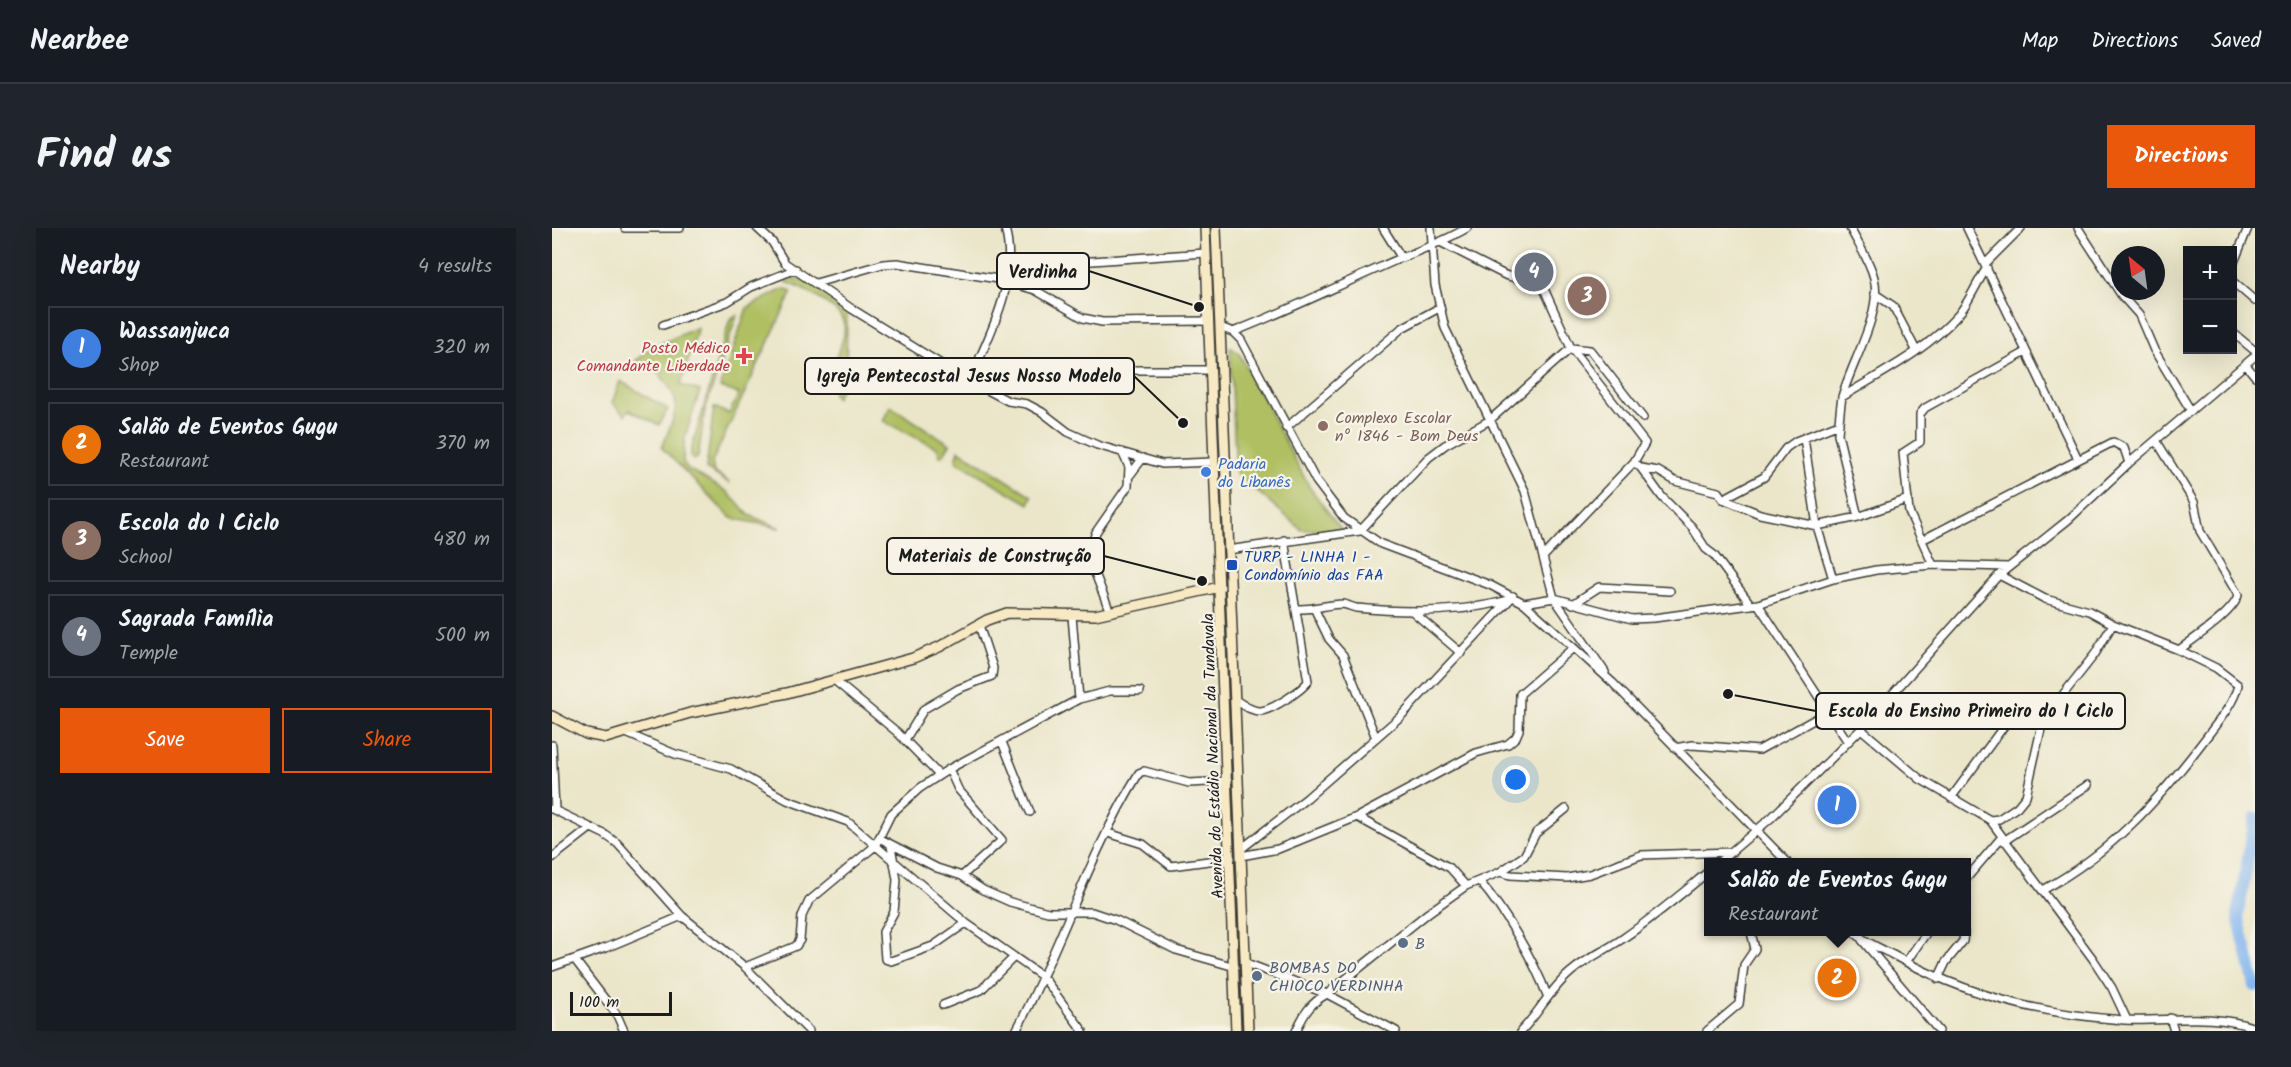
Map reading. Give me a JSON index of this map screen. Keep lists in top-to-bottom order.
{
  "streets": {
    "street": ["Avenida do Estádio Nacional da Tundavala"]
  },
  "places": {
    "other": [
      "Verdinha",
      "Igreja Pentecostal Jesus Nosso Modelo",
      "Complexo Escolar nº 1846 - Bom Deus",
      "Padaria do Libanês",
      "Materiais de Construção",
      "Escola do Ensino Primeiro do I Ciclo",
      "B",
      "BOMBAS DO CHIOCO VERDINHA"
    ],
    "health": ["Posto Médico Comandante Liberdade"],
    "transit": ["TURP - LINHA 1 - Condomínio das FAA"]
  },
  "scale_bar": "100 m",
  "north": "top left",
  "page": {
    "header": "Nearbee",
    "nav": ["Map", "Directions", "Saved"],
    "title": "Find us",
    "buttons": [
      "Directions",
      ["Save", "Share"]
    ],
    "heading": ["Nearby", "4 results"],
    "map_buttons": ["+", "−"],
    "pins": [
      "4",
      "3",
      "1",
      "2"
    ],
    "list": [
      {
        "mark": "1",
        "name": "Wassanjuca",
        "note": "Shop",
        "value": "320 m"
      },
      {
        "mark": "2",
        "name": "Salão de Eventos Gugu",
        "note": "Restaurant",
        "value": "370 m"
      },
      {
        "mark": "3",
        "name": "Escola do I Ciclo",
        "note": "School",
        "value": "480 m"
      },
      {
        "mark": "4",
        "name": "Sagrada Família",
        "note": "Temple",
        "value": "500 m"
      }
    ],
    "popup": ["Salão de Eventos Gugu", "Restaurant"],
    "scale": "100 m"
  }
}
